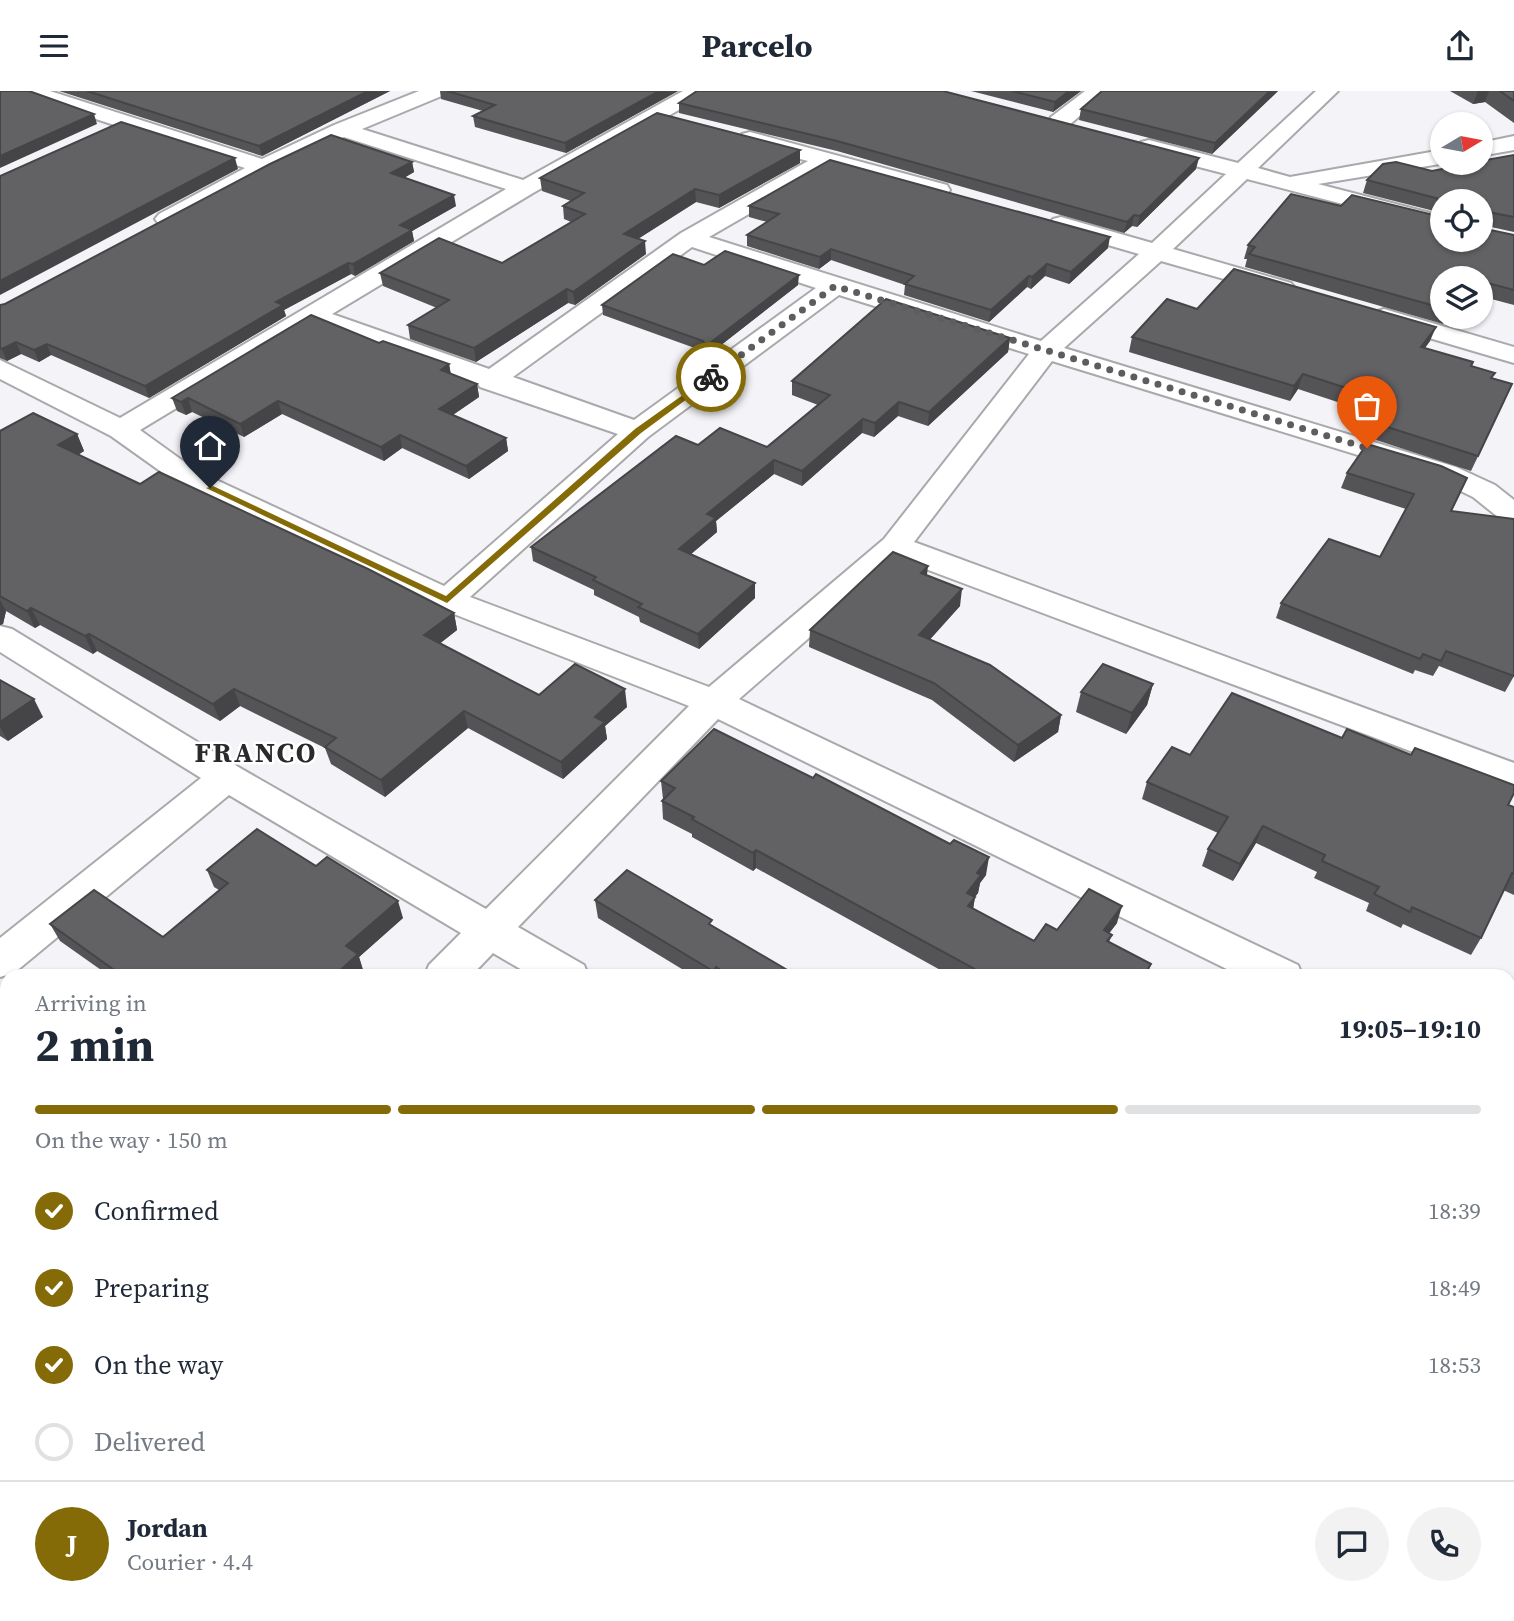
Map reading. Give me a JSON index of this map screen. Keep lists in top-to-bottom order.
{
  "districts": ["FRANCO"],
  "north": "right",
  "page": {
    "header": "Parcelo",
    "heading": ["2 min", "Arriving in", "19:05–19:10"],
    "panel": ["Jordan", "Courier · 4.4"],
    "bar": "On the way · 150 m",
    "list": [
      ["Confirmed", "18:39"],
      ["Preparing", "18:49"],
      ["On the way", "18:53"],
      "Delivered"
    ],
    "round": "J"
  }
}
